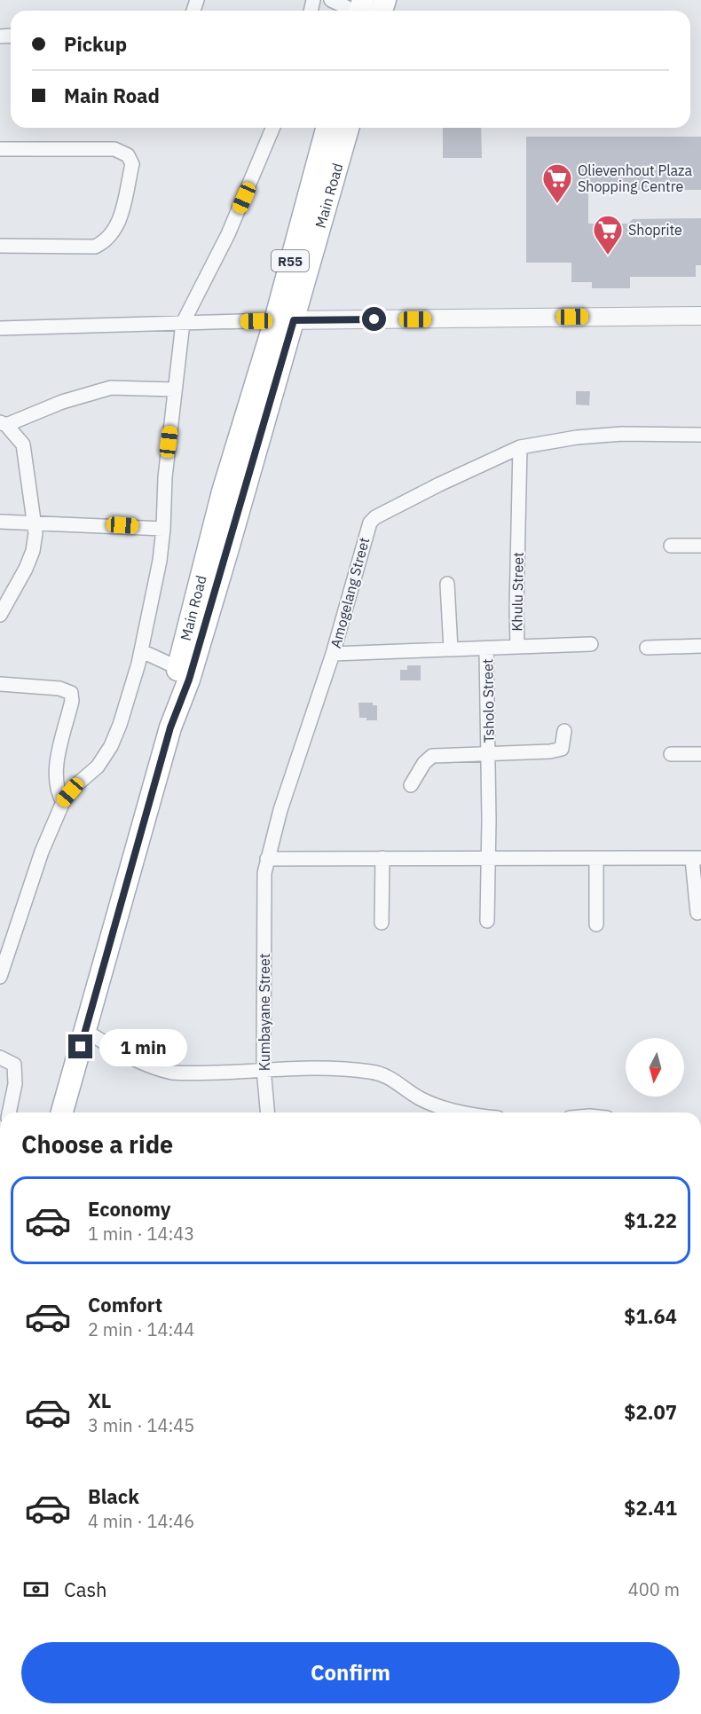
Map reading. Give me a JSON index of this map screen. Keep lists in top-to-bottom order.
{
  "streets": {
    "main road": ["Main Road", "R55"],
    "street": [
      "Khulu Street",
      "Amogelang Street",
      "Tsholo Street",
      "Kumbayane Street"
    ]
  },
  "crossings": [
    ["Khulu Street", "Amogelang Street"],
    ["Khulu Street", "Tsholo Street"],
    ["Amogelang Street", "Kumbayane Street"]
  ],
  "places": {
    "supermarket": ["Olievenhout Plaza Shopping Centre", "Shoprite"]
  },
  "north": "bottom",
  "page": {
    "banner": ["Pickup", "Main Road"],
    "bubble": "1 min",
    "heading": "Choose a ride",
    "list": [
      {
        "name": "Economy",
        "note": "1 min · 14:43",
        "value": "$1.22"
      },
      {
        "name": "Comfort",
        "note": "2 min · 14:44",
        "value": "$1.64"
      },
      {
        "name": "XL",
        "note": "3 min · 14:45",
        "value": "$2.07"
      },
      {
        "name": "Black",
        "note": "4 min · 14:46",
        "value": "$2.41"
      }
    ],
    "pay": ["Cash", "400 m"],
    "buttons": "Confirm"
  }
}
